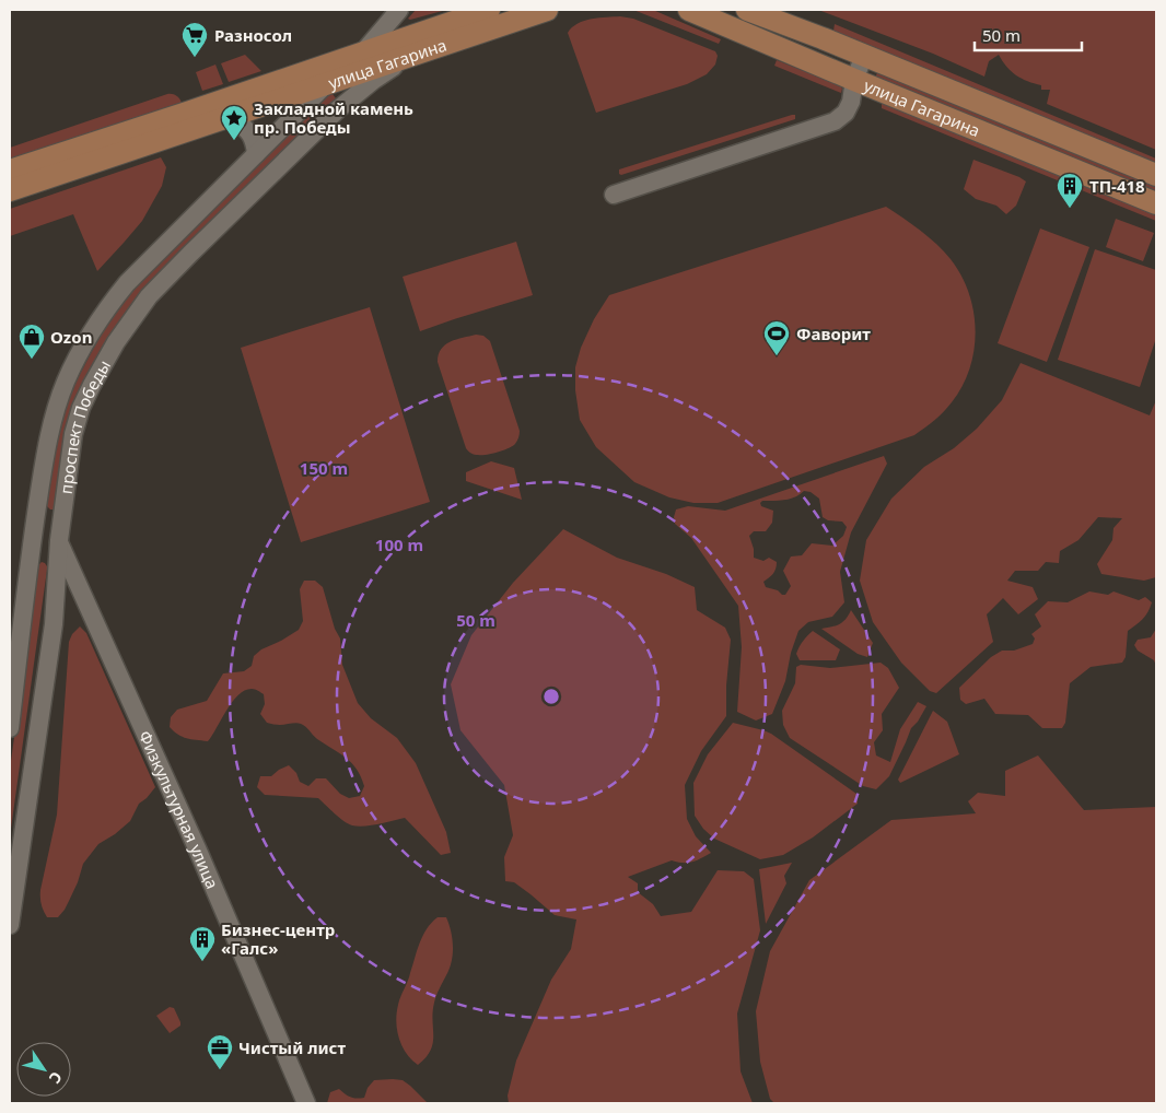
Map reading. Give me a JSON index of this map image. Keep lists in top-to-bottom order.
{
  "streets": {
    "main road": ["улица Гагарина"],
    "street": ["проспект Победы", "Физкультурная улица"]
  },
  "crossings": [
    ["улица Гагарина", "проспект Победы"],
    ["проспект Победы", "Физкультурная улица"]
  ],
  "places": {
    "supermarket": ["Разносол"],
    "place": ["Закладной камень пр. Победы"],
    "building": ["ТП-418", "Бизнес-центр «Галс»"],
    "sports": ["Фаворит"],
    "shop": ["Ozon"],
    "office": ["Чистый лист"]
  },
  "scale_bar": "50 m",
  "north": "bottom right",
  "rings": ["150 m", "100 m", "50 m"]
}
